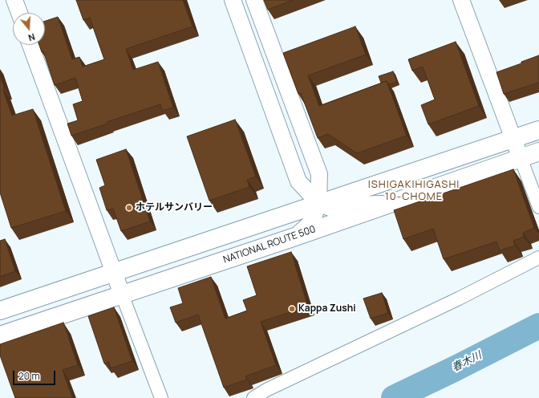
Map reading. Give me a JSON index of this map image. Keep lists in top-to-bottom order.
{
  "streets": {
    "highway": ["NATIONAL ROUTE 500"]
  },
  "districts": ["ISHIGAKIHIGASHI 10-CHOME"],
  "water": ["春木川"],
  "places": ["ホテルサンバリー", "Kappa Zushi"],
  "scale_bar": "20 m",
  "north": "bottom"
}
